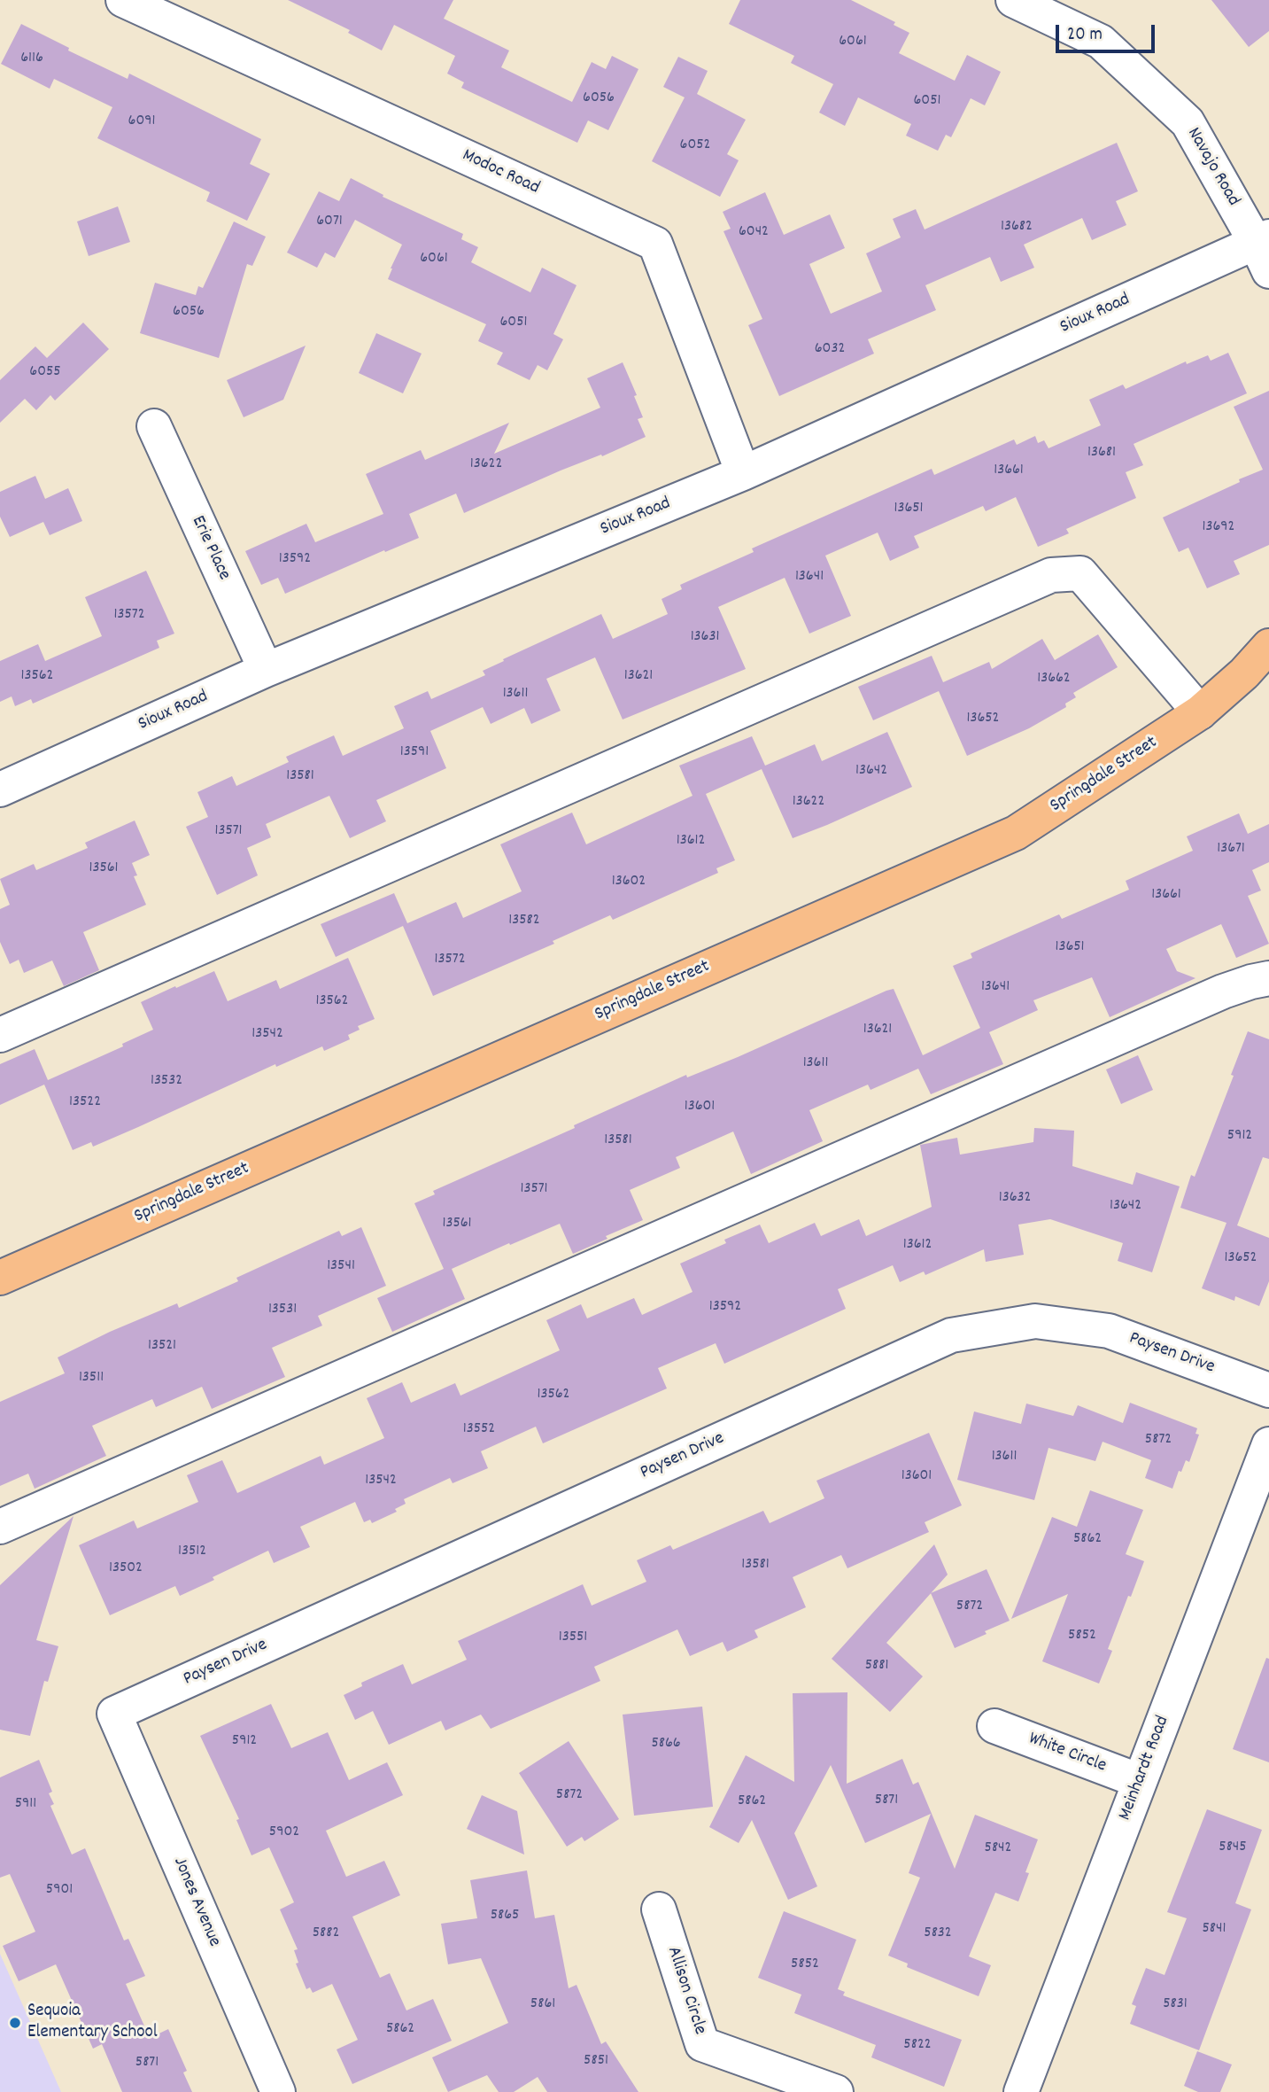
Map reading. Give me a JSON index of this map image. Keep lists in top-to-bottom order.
{
  "streets": {
    "main road": ["Springdale Street"],
    "street": [
      "Navajo Road",
      "Modoc Road",
      "Sioux Road",
      "Erie Place",
      "Paysen Drive",
      "White Circle",
      "Meinhardt Road",
      "Jones Avenue",
      "Allison Circle"
    ]
  },
  "crossings": [
    ["Navajo Road", "Sioux Road"],
    ["Modoc Road", "Sioux Road"],
    ["Sioux Road", "Erie Place"],
    ["Paysen Drive", "Jones Avenue"],
    ["White Circle", "Meinhardt Road"]
  ],
  "places": ["Sequoia Elementary School"],
  "house_numbers": [
    "6061",
    "6116",
    "6056",
    "6051",
    "6091",
    "6052",
    "6071",
    "13682",
    "6042",
    "6061",
    "6056",
    "6051",
    "6032",
    "6055",
    "13681",
    "13622",
    "13661",
    "13651",
    "13692",
    "13592",
    "13641",
    "13572",
    "13631",
    "13562",
    "13621",
    "13662",
    "13611",
    "13652",
    "13591",
    "13642",
    "13581",
    "13622",
    "13571",
    "13612",
    "13671",
    "13561",
    "13602",
    "13661",
    "13582",
    "13651",
    "13572",
    "13641",
    "13562",
    "13621",
    "13542",
    "13611",
    "13532",
    "13522",
    "13601",
    "5912",
    "13581",
    "13571",
    "13632",
    "13642",
    "13561",
    "13612",
    "13652",
    "13541",
    "13592",
    "13531",
    "13521",
    "13511",
    "13562",
    "13552",
    "5872",
    "13611",
    "13601",
    "13542",
    "5862",
    "13512",
    "13581",
    "13502",
    "5872",
    "5852",
    "13551",
    "5881",
    "5912",
    "5866",
    "5872",
    "5871",
    "5862",
    "5911",
    "5902",
    "5845",
    "5842",
    "5901",
    "5865",
    "5841",
    "5882",
    "5832",
    "5852",
    "5861",
    "5831",
    "5862",
    "5822",
    "5851",
    "5871"
  ],
  "scale_bar": "20 m"
}
